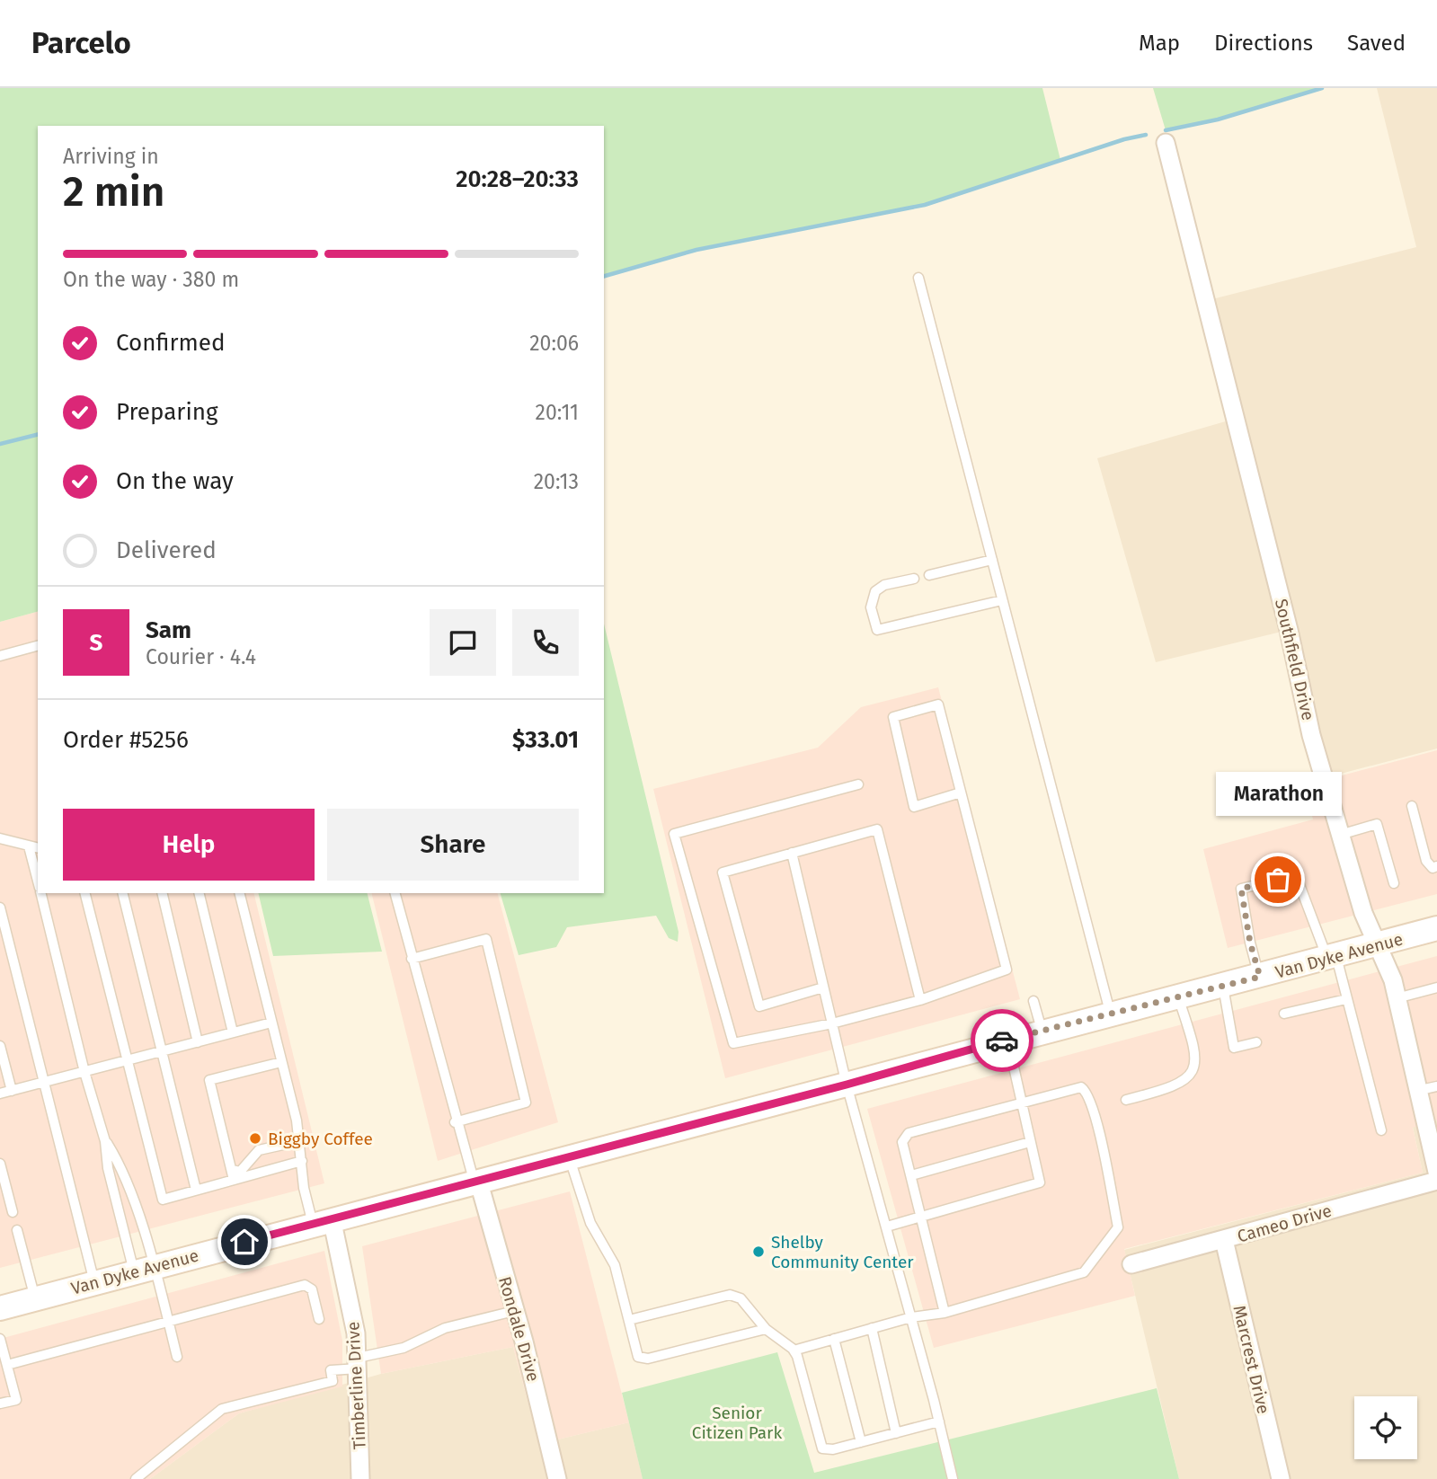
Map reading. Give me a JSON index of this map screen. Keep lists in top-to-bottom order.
{
  "streets": {
    "main road": ["Van Dyke Avenue"],
    "street": [
      "Southfield Drive",
      "Cameo Drive",
      "Rondale Drive",
      "Marcrest Drive",
      "Timberline Drive"
    ]
  },
  "crossings": [
    ["Southfield Drive", "Van Dyke Avenue"],
    ["Van Dyke Avenue", "Rondale Drive"],
    ["Van Dyke Avenue", "Timberline Drive"],
    ["Cameo Drive", "Marcrest Drive"]
  ],
  "parks": ["Senior Citizen Park"],
  "places": ["Marathon", "Biggby Coffee", "Shelby Community Center"],
  "page": {
    "header": "Parcelo",
    "nav": ["Map", "Directions", "Saved"],
    "heading": ["2 min", "Arriving in", "20:28–20:33"],
    "panel": [
      "Sam",
      "Courier · 4.4",
      "Order #5256",
      "$33.01"
    ],
    "bar": "On the way · 380 m",
    "list": [
      ["Confirmed", "20:06"],
      ["Preparing", "20:11"],
      ["On the way", "20:13"],
      "Delivered"
    ],
    "round": "S",
    "bubble": "Marathon",
    "buttons": ["Help", "Share"]
  }
}
